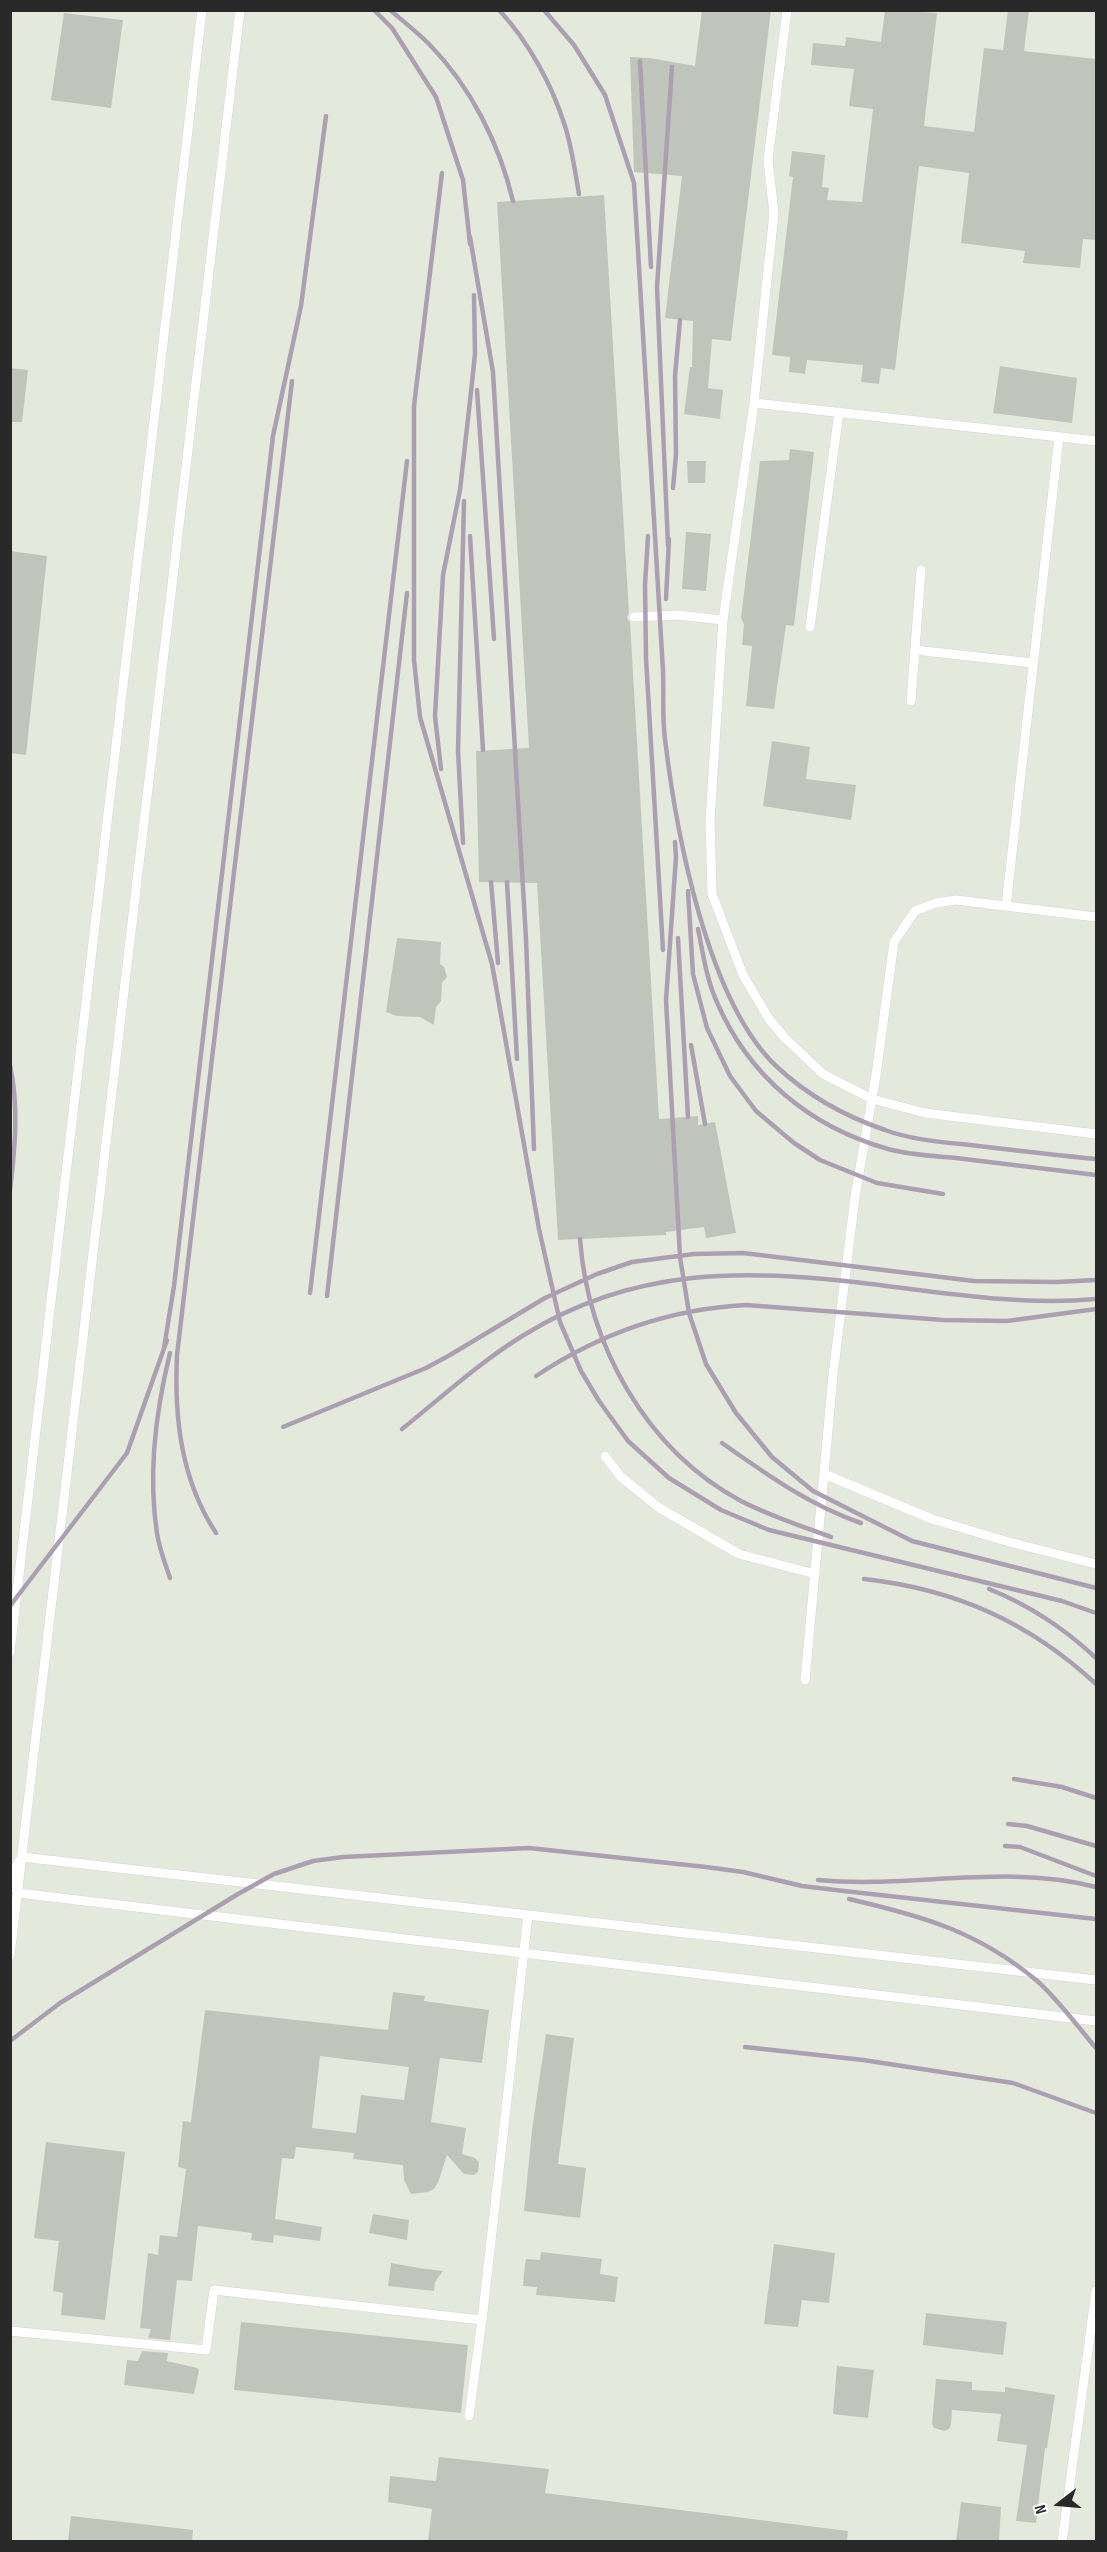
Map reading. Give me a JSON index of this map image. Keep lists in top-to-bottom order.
{
  "north": "left"
}
